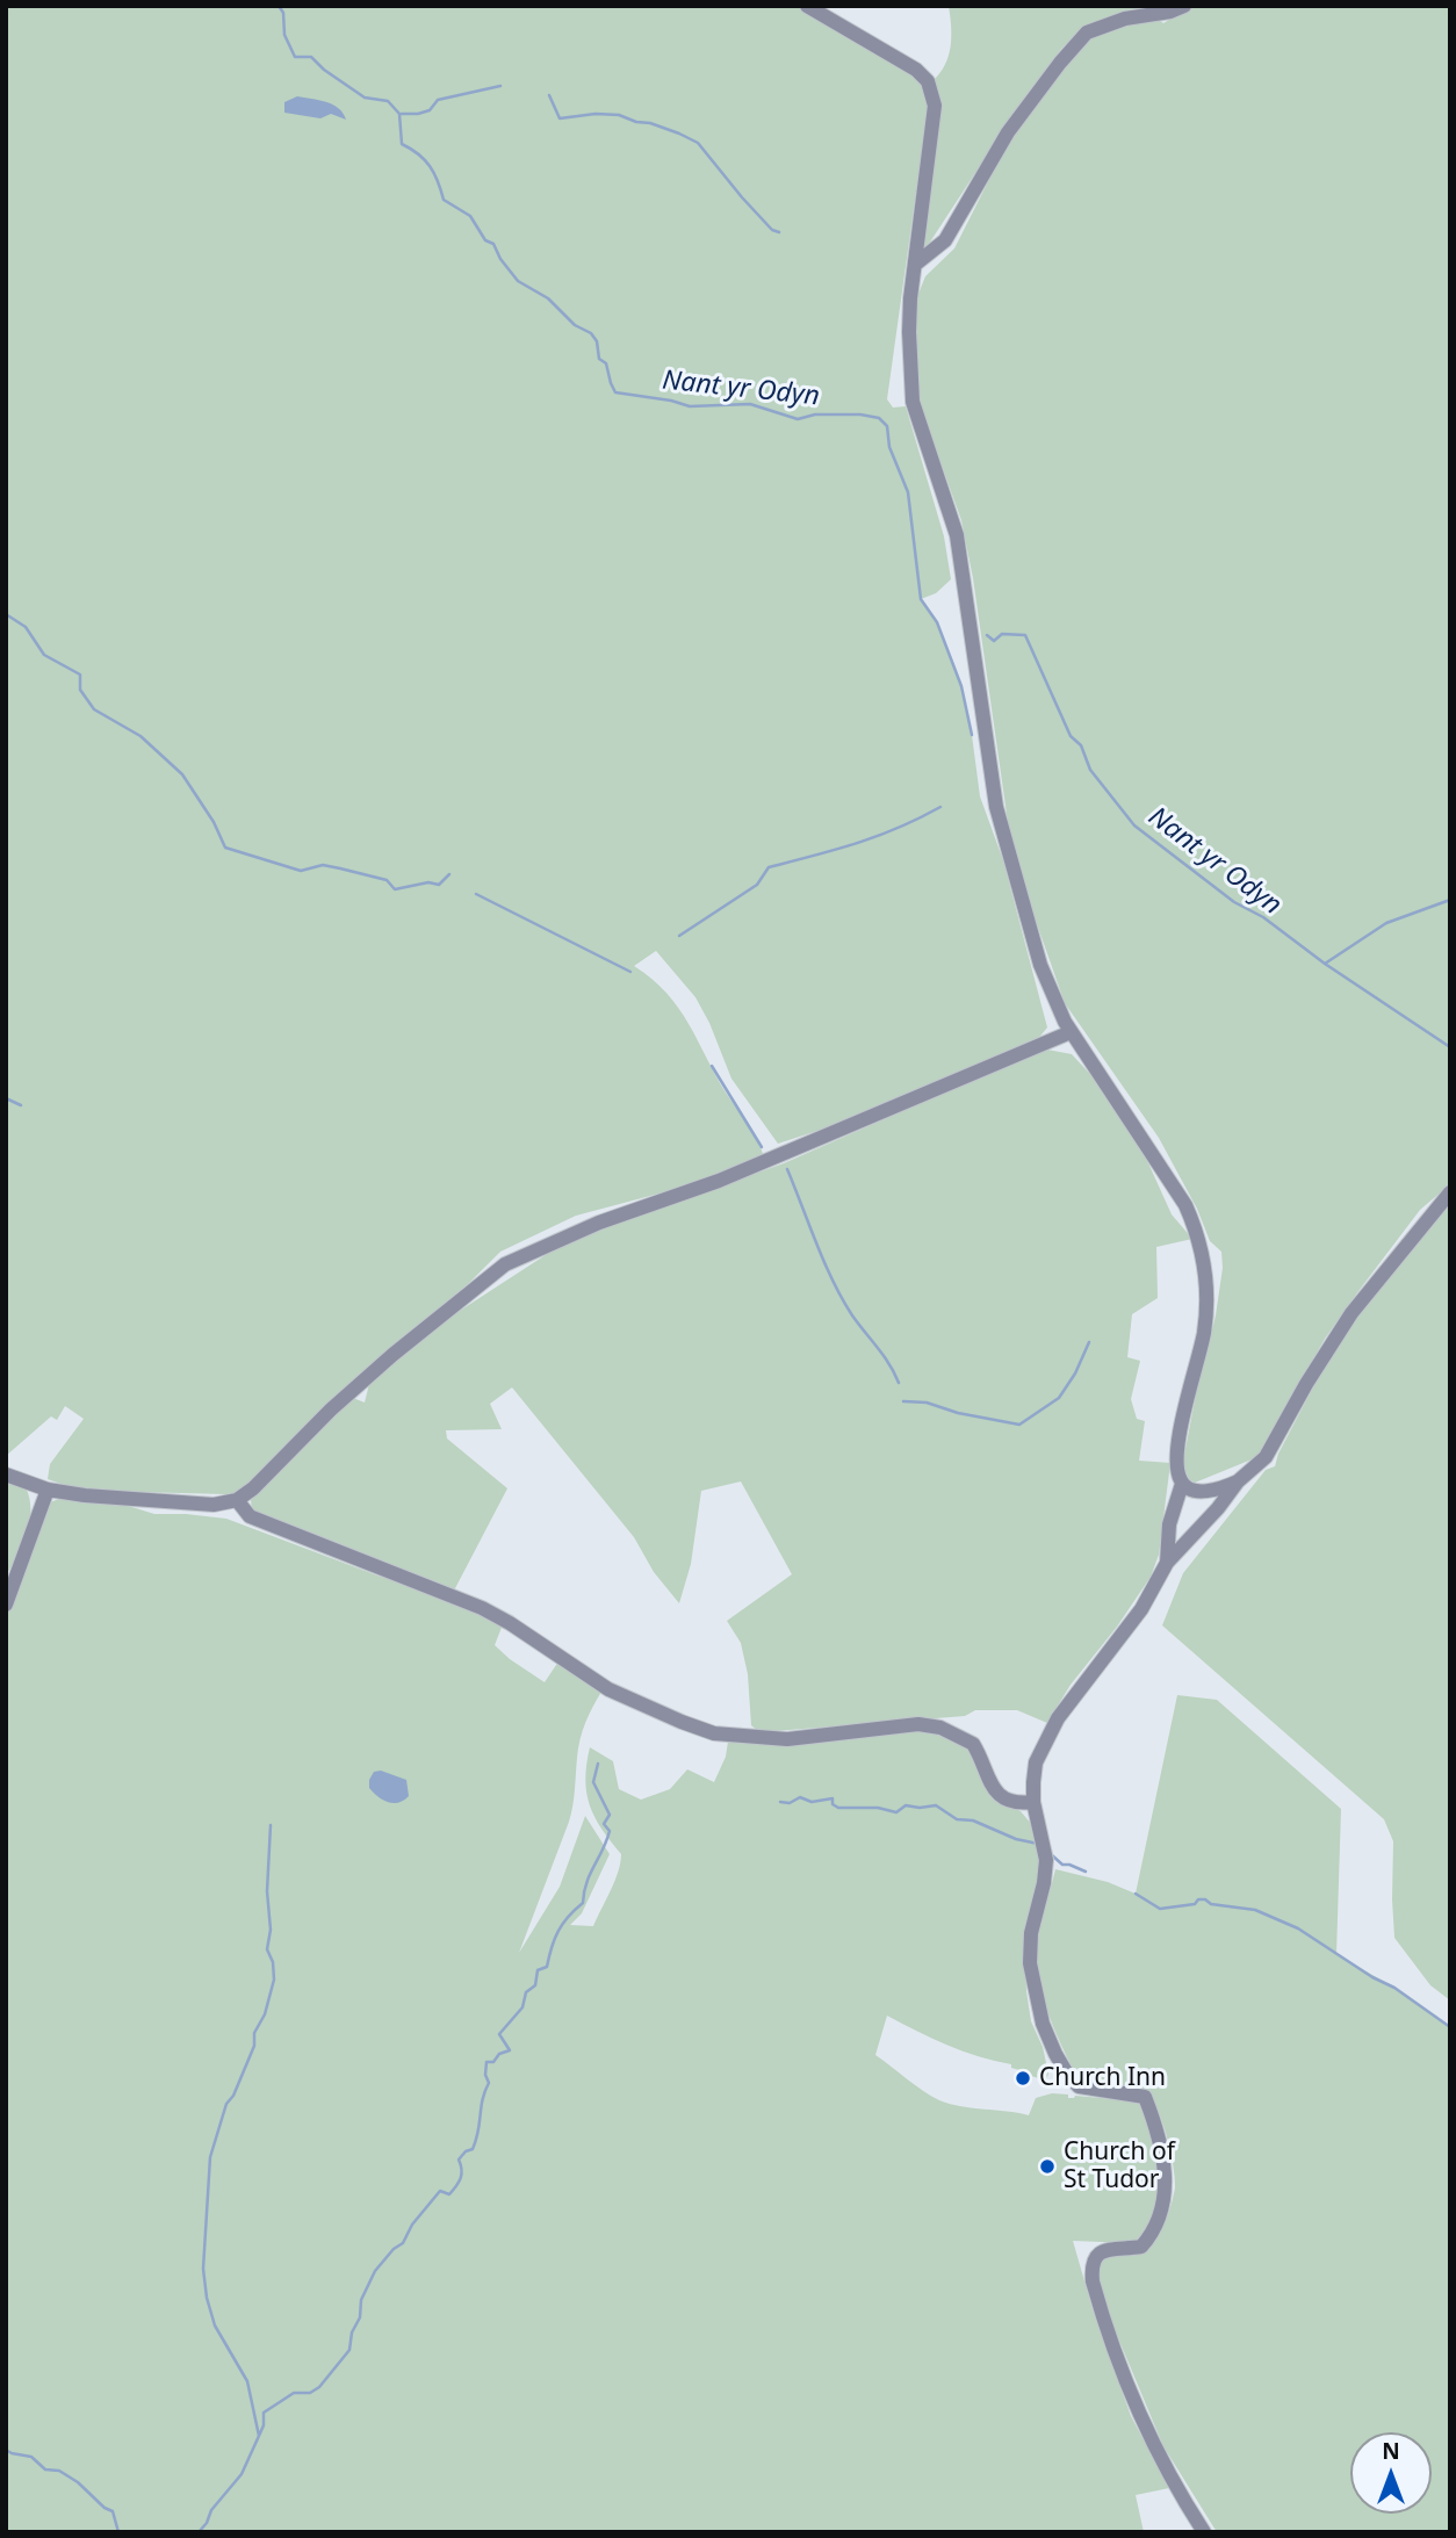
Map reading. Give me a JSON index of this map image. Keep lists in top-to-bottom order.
{
  "water": ["Nant yr Odyn"],
  "places": ["Church Inn", "Church of St Tudor"],
  "north": "top"
}
